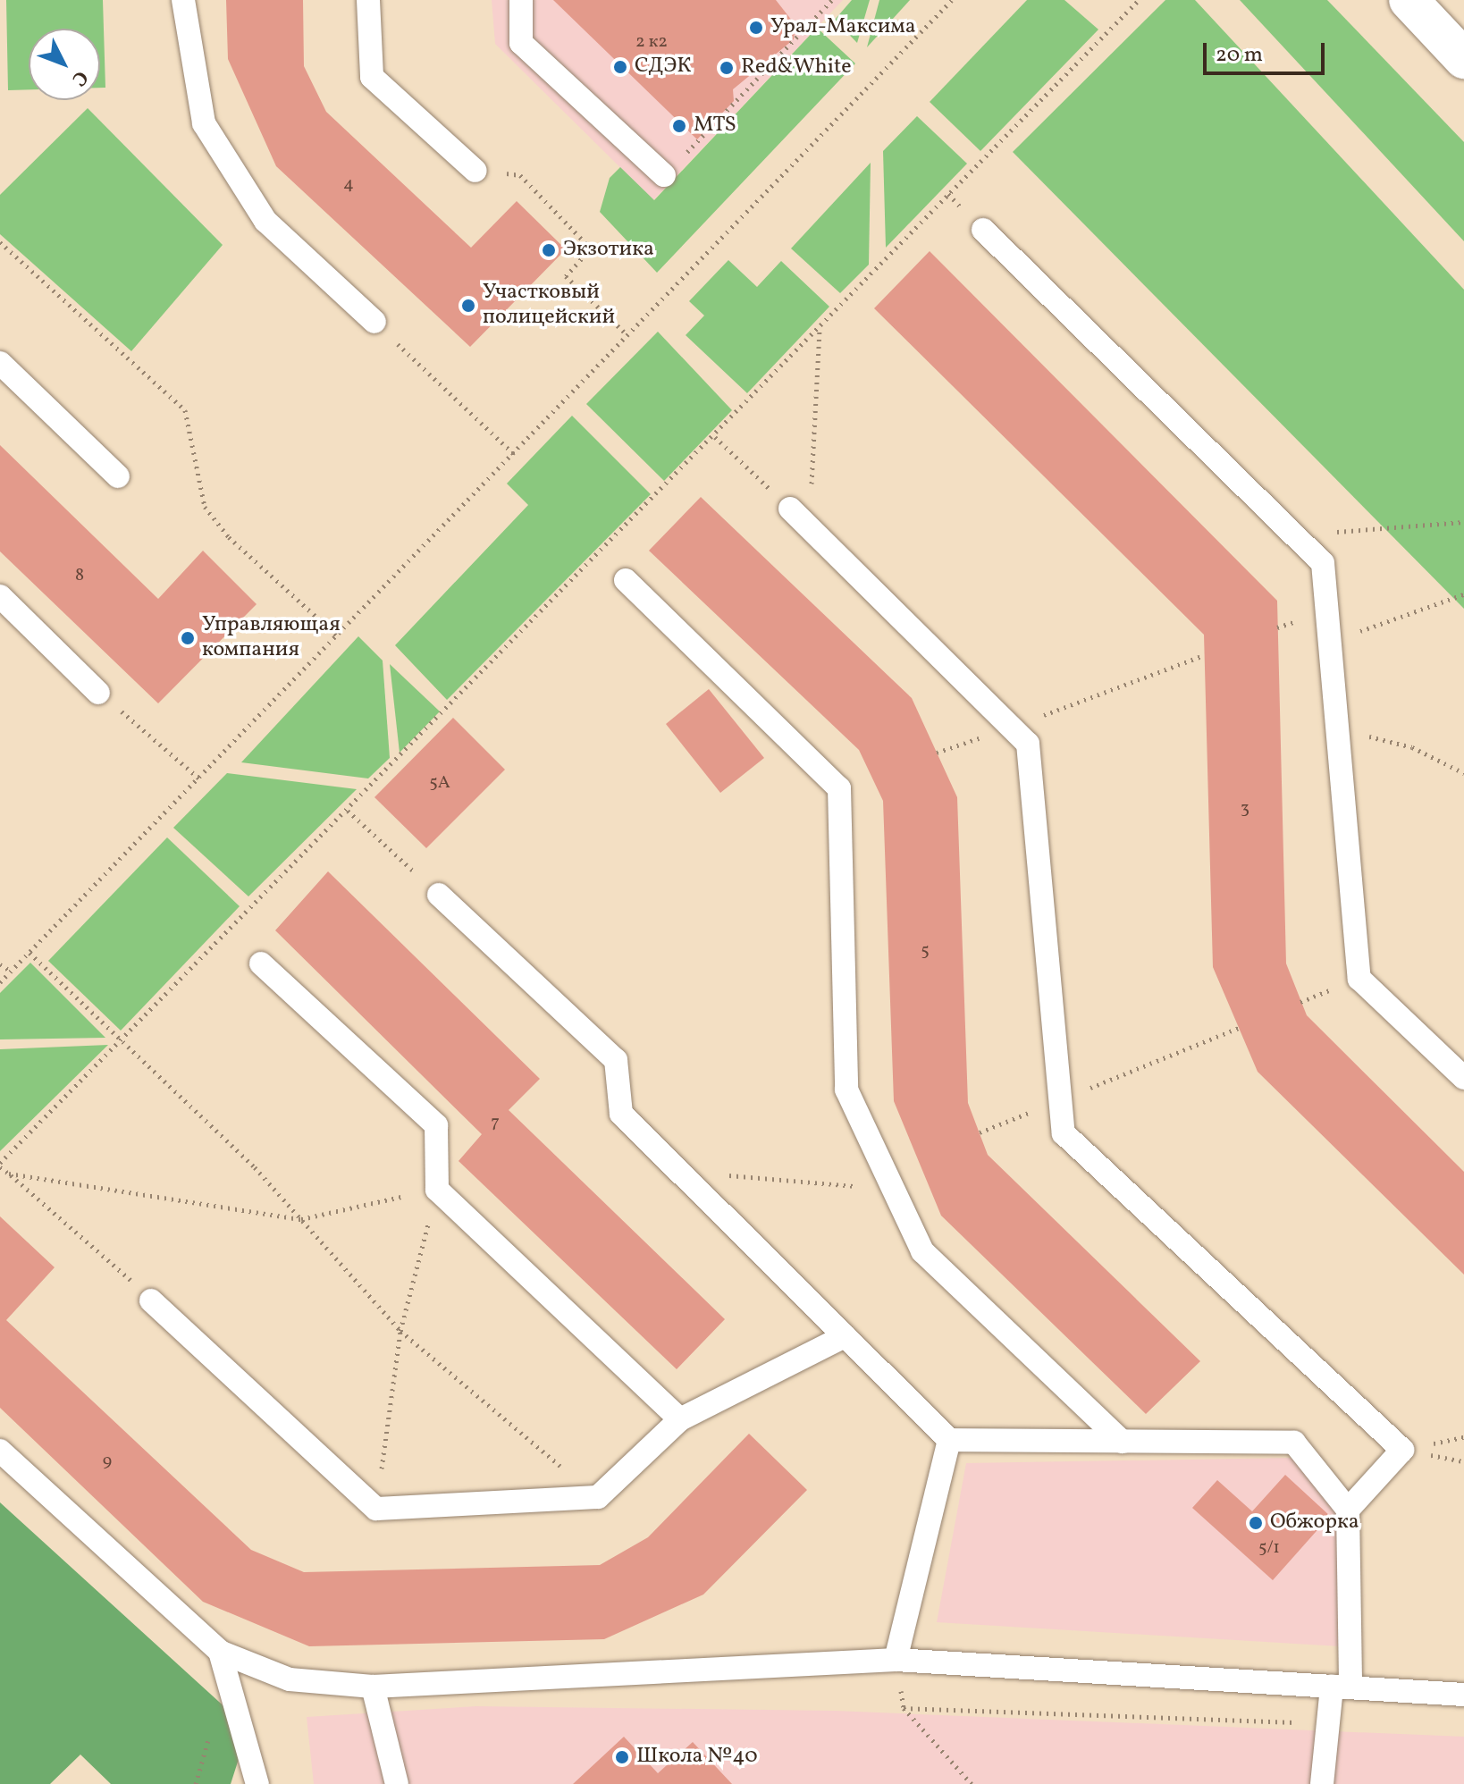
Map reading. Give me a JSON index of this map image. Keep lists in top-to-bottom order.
{
  "places": [
    "Урал-Максима",
    "СДЭК",
    "Red&White",
    "MTS",
    "Экзотика",
    "Участковый полицейский",
    "Управляющая компания",
    "Обжорка",
    "Школа №40"
  ],
  "house_numbers": [
    "2 к2",
    "4",
    "8",
    "5А",
    "3",
    "5",
    "7",
    "9",
    "5/1"
  ],
  "scale_bar": "20 m",
  "north": "bottom right"
}
